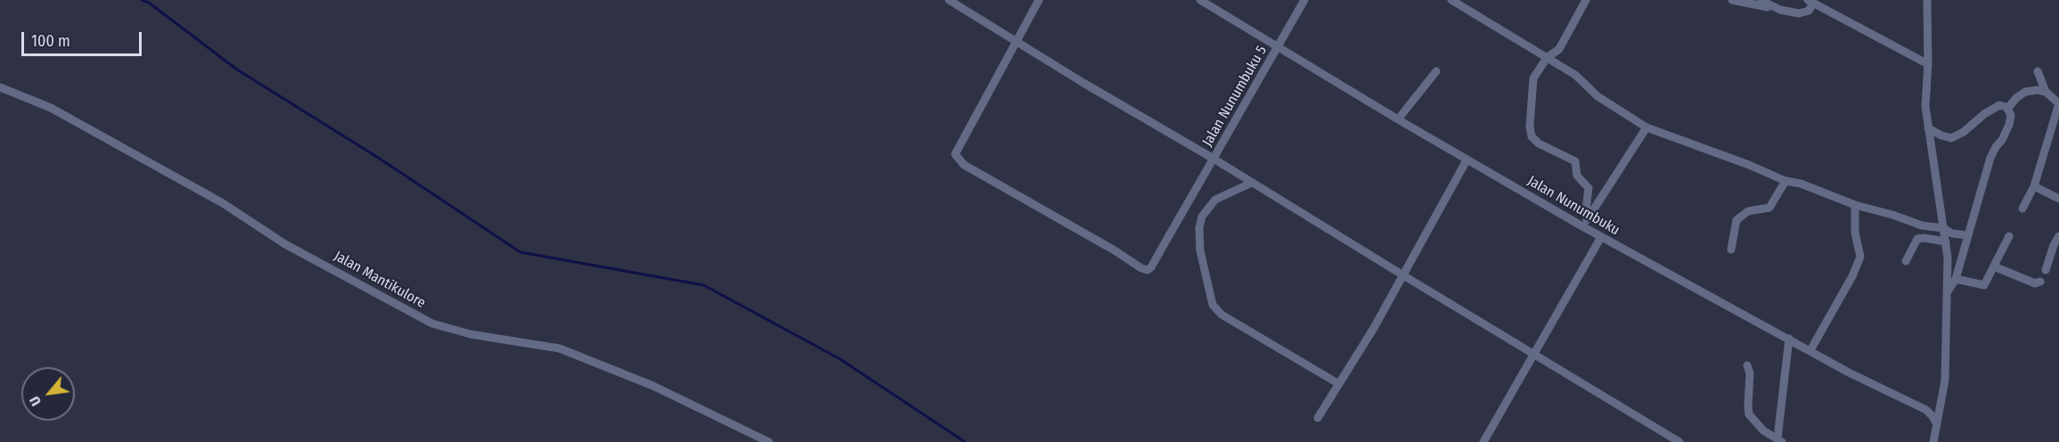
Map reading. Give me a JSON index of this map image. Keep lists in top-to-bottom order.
{
  "streets": {
    "street": ["Jalan Nunumbuku 5", "Jalan Nunumbuku", "Jalan Mantikulore"]
  },
  "crossings": [
    ["Jalan Nunumbuku 5", "Jalan Nunumbuku"]
  ],
  "scale_bar": "100 m",
  "north": "bottom left"
}
